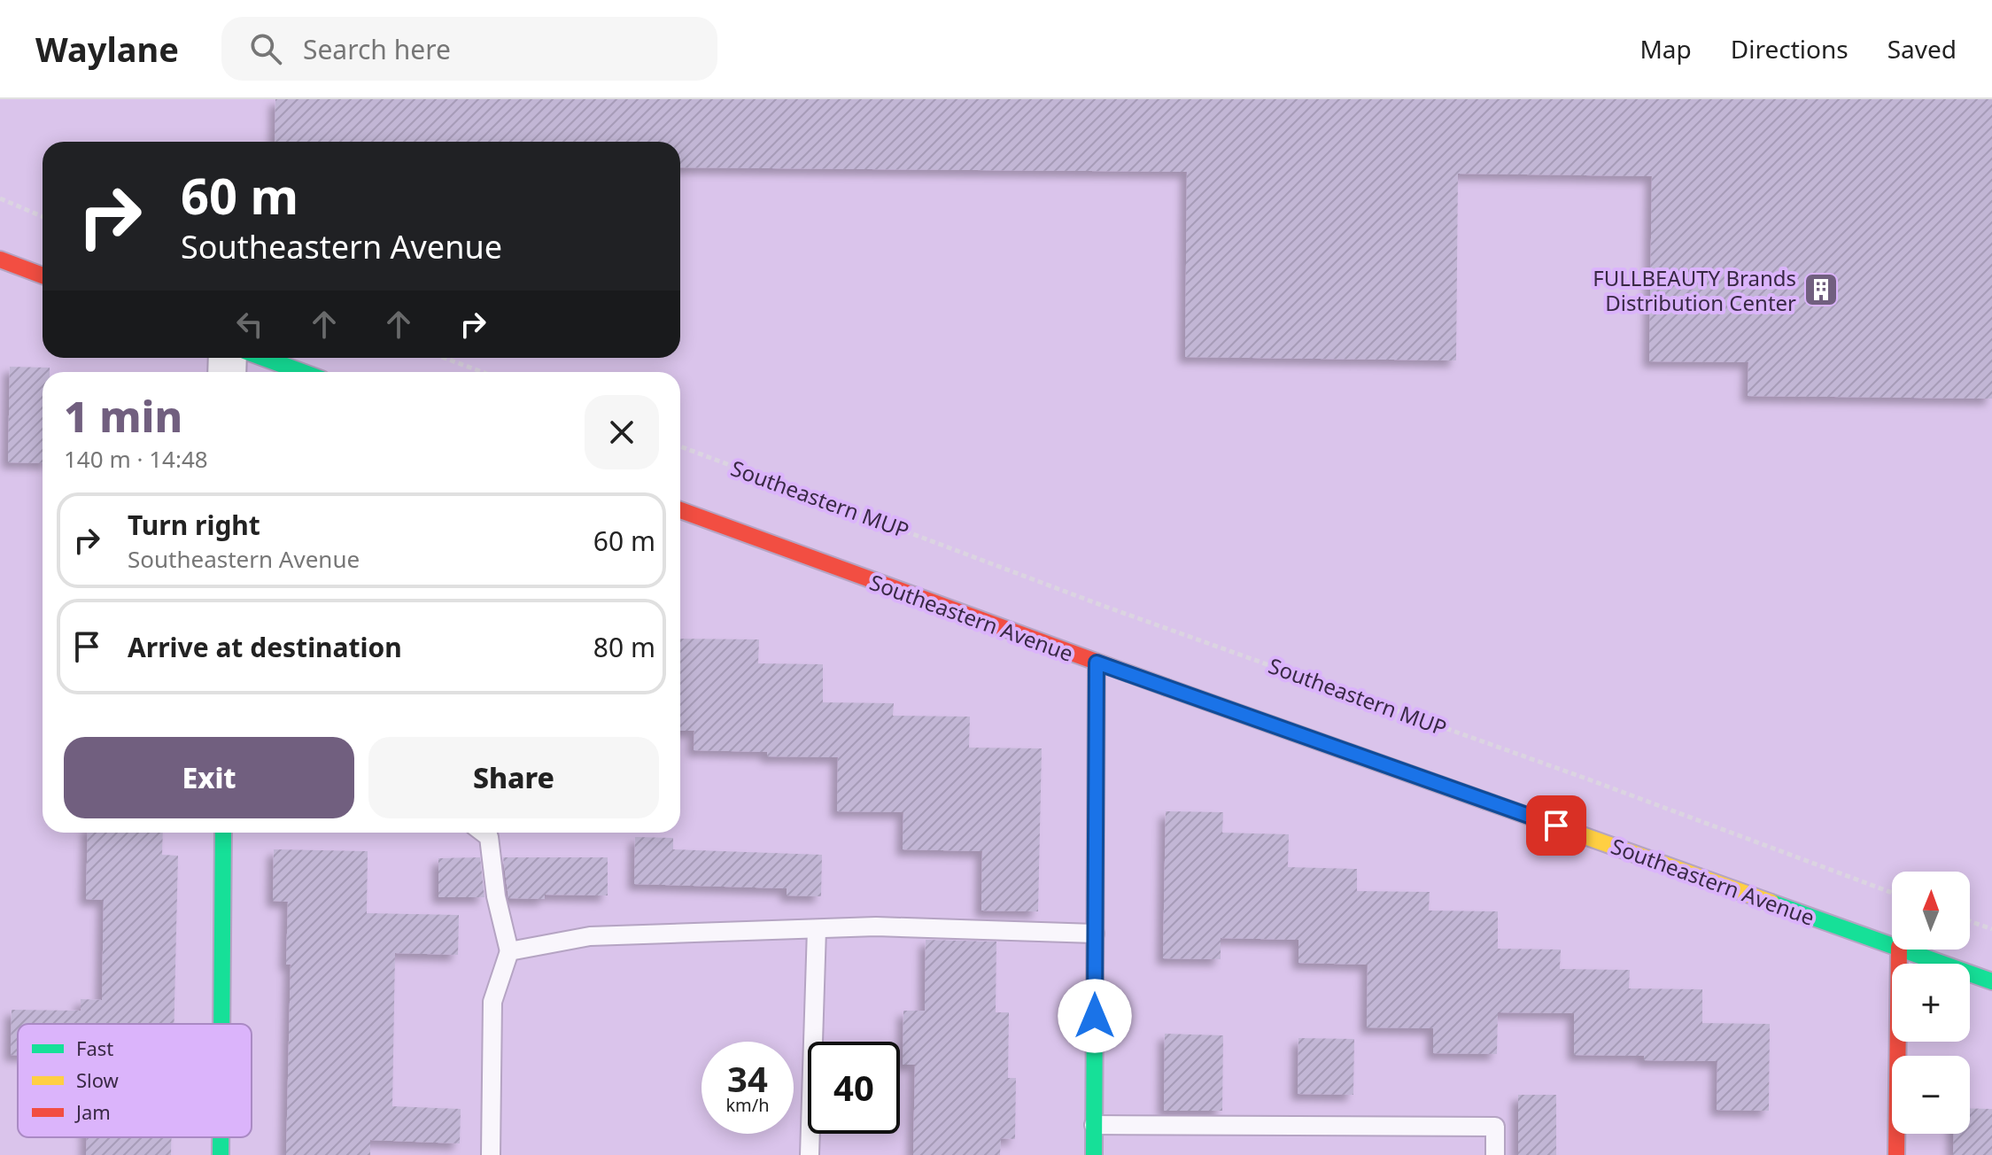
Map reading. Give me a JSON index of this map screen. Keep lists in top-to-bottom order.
{
  "streets": {
    "main road": ["Southeastern Avenue"],
    "path": ["Southeastern MUP"]
  },
  "places": {
    "building": ["FULLBEAUTY Brands Distribution Center"]
  },
  "legend": ["Fast", "Slow", "Jam"],
  "north": "top",
  "page": {
    "header": "Waylane",
    "search": "Search here",
    "nav": ["Map", "Directions", "Saved"],
    "turn": ["60 m", "Southeastern Avenue"],
    "heading": ["1 min", "140 m · 14:48"],
    "list": [
      {
        "name": "Turn right",
        "note": "Southeastern Avenue",
        "value": "60 m"
      },
      {
        "name": "Arrive at destination",
        "value": "80 m"
      }
    ],
    "buttons": ["Exit", "Share"],
    "map_buttons": ["+", "−"],
    "speed": "34 km/h",
    "limit": "40"
  }
}
